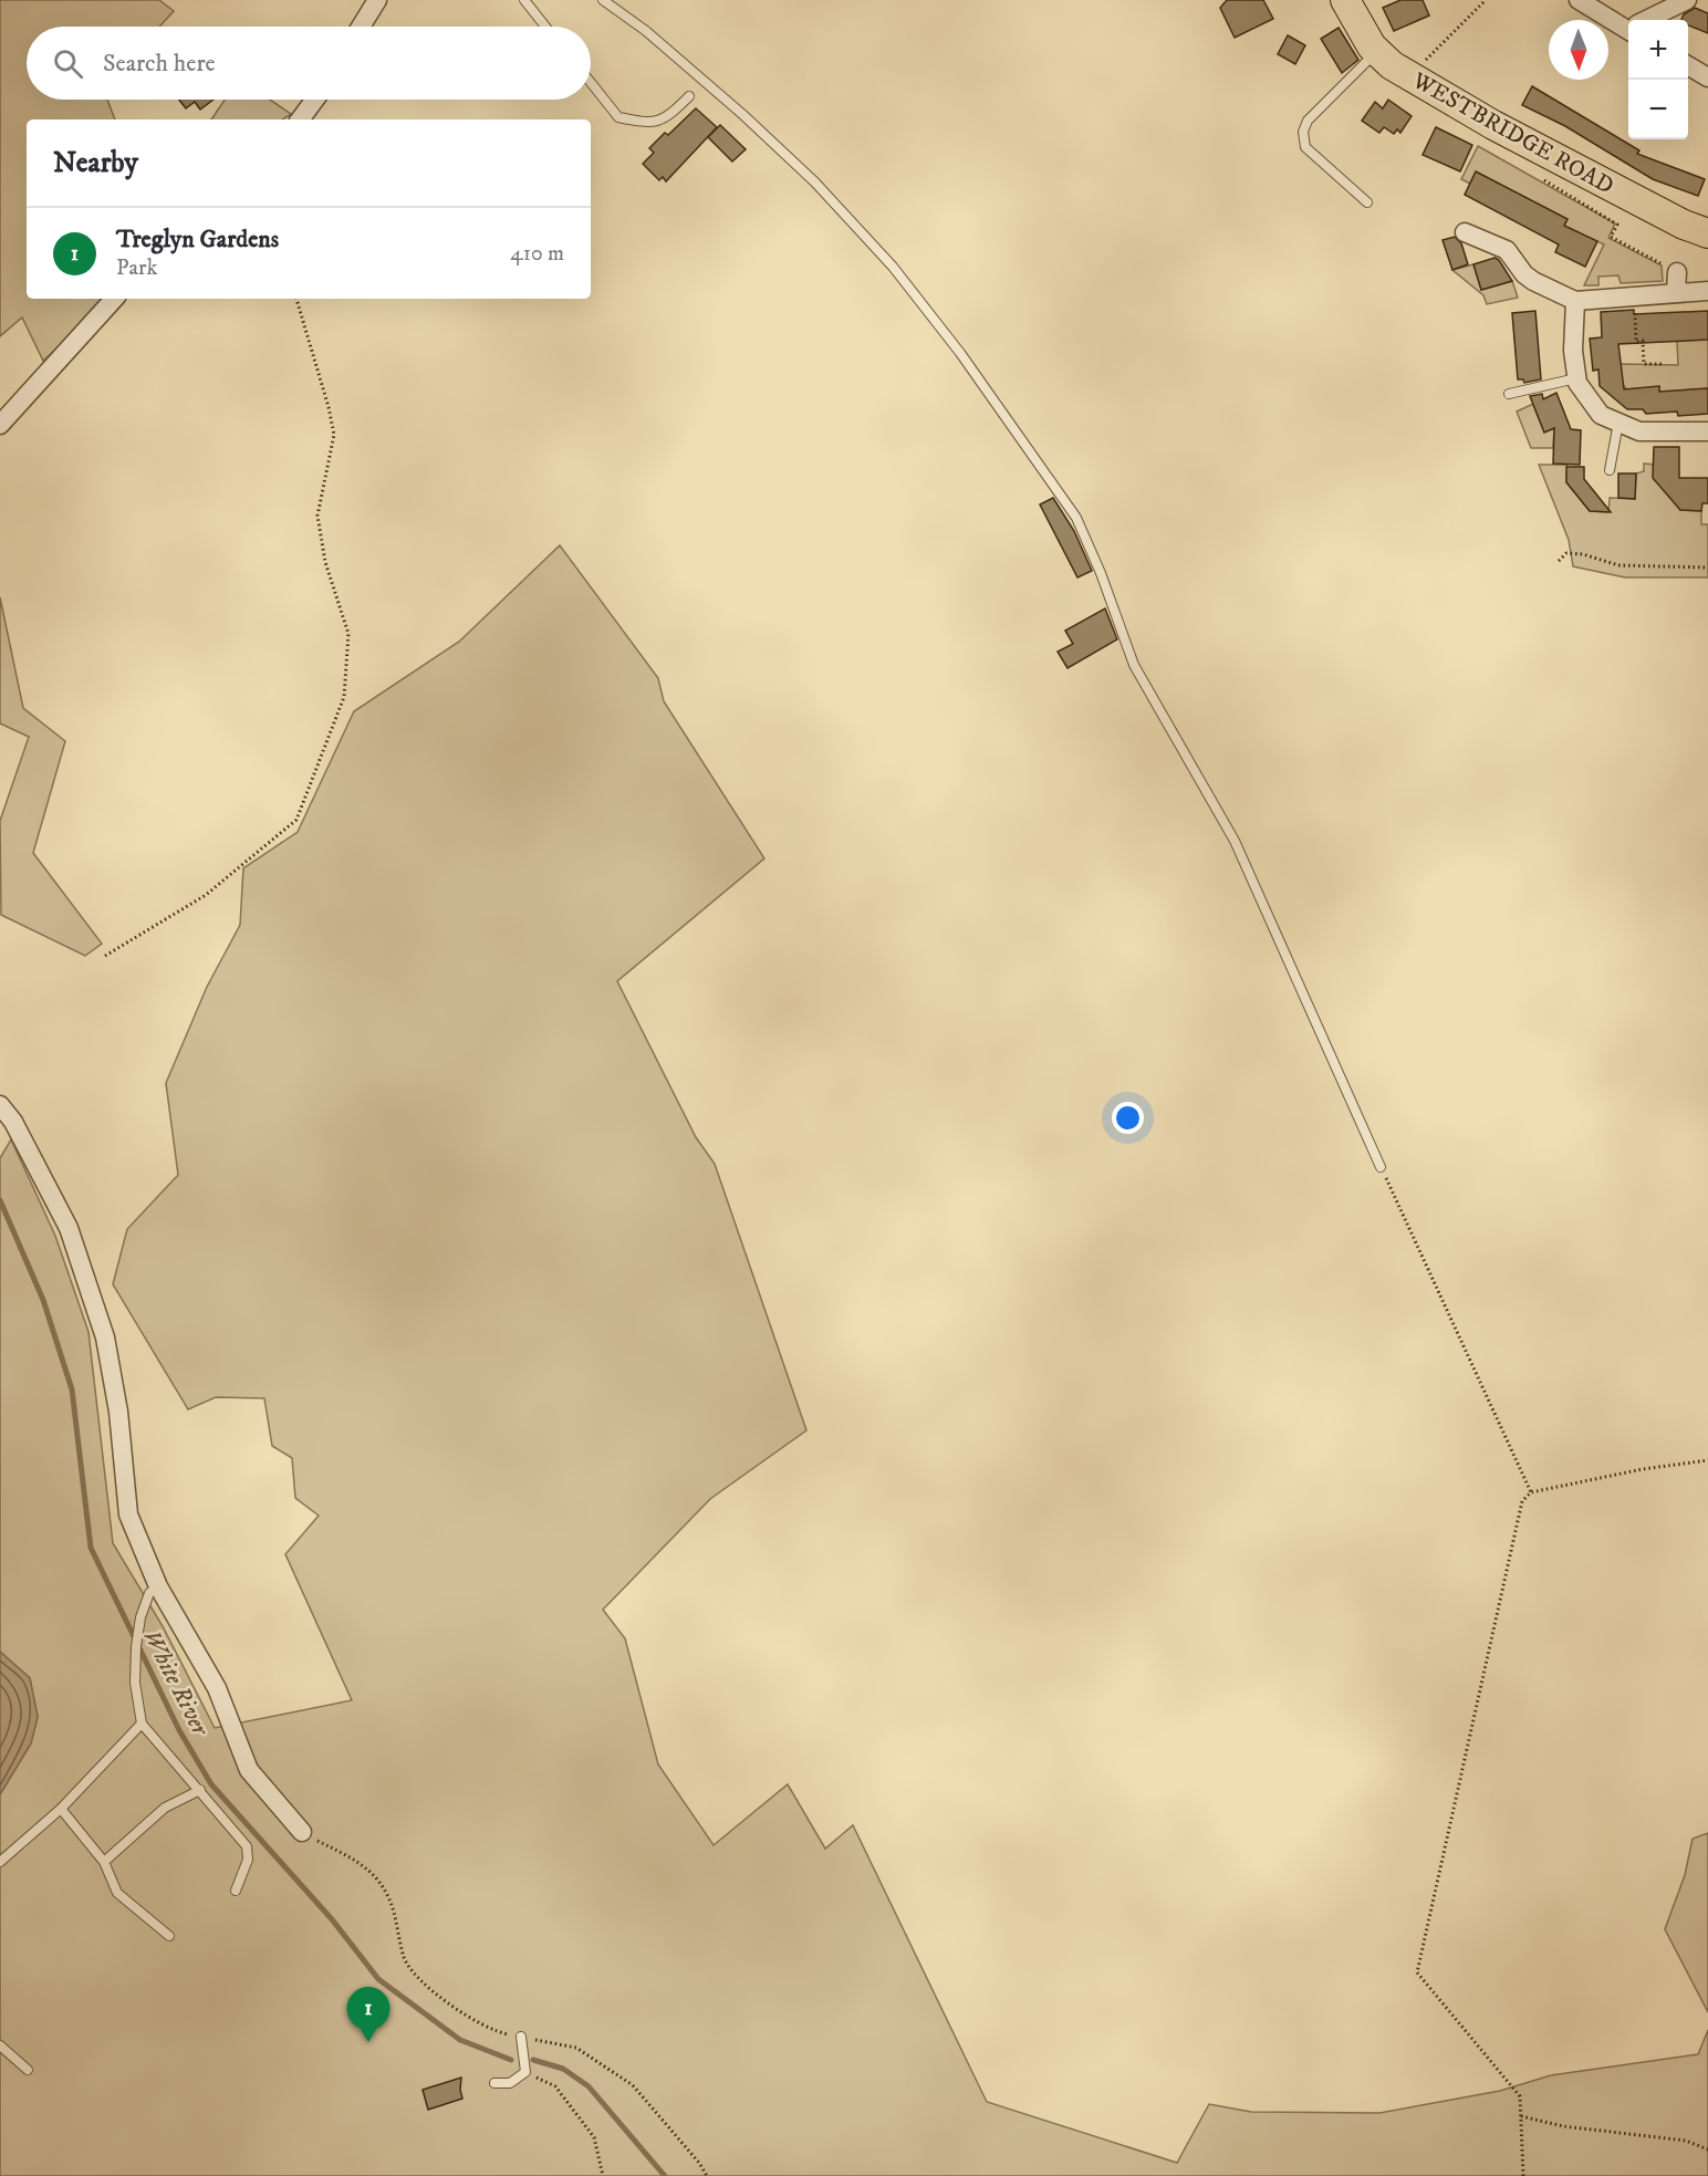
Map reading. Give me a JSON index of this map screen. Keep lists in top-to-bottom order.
{
  "streets": {
    "main road": ["WESTBRIDGE ROAD"]
  },
  "water": ["White River"],
  "north": "bottom",
  "page": {
    "map_buttons": ["+", "−"],
    "search": "Search here",
    "heading": "Nearby",
    "list": [
      {
        "mark": "1",
        "name": "Treglyn Gardens",
        "note": "Park",
        "value": "410 m"
      }
    ],
    "pins": "1"
  }
}
